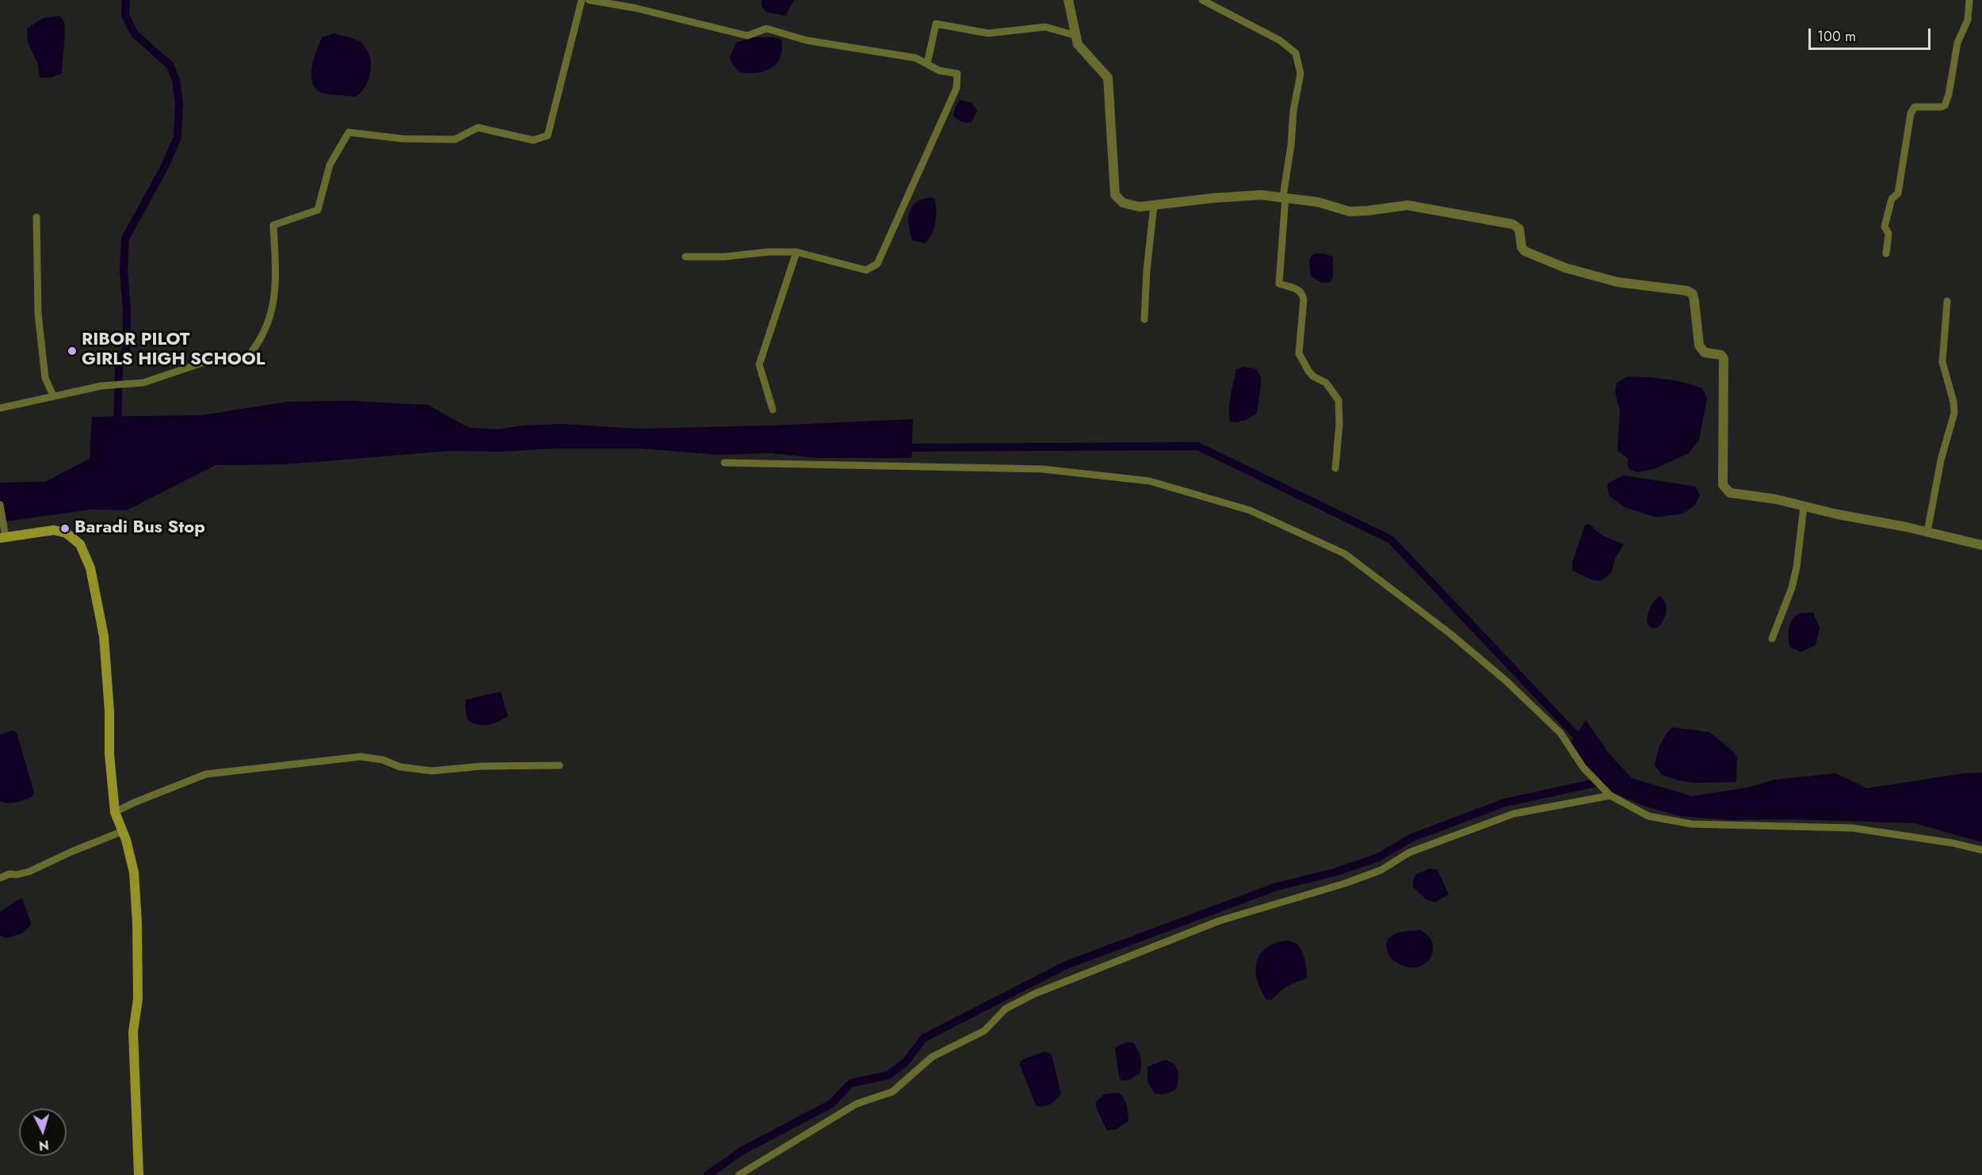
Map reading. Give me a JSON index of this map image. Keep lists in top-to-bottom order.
{
  "places": ["RIBOR PILOT GIRLS HIGH SCHOOL", "Baradi Bus Stop"],
  "scale_bar": "100 m",
  "north": "bottom"
}
